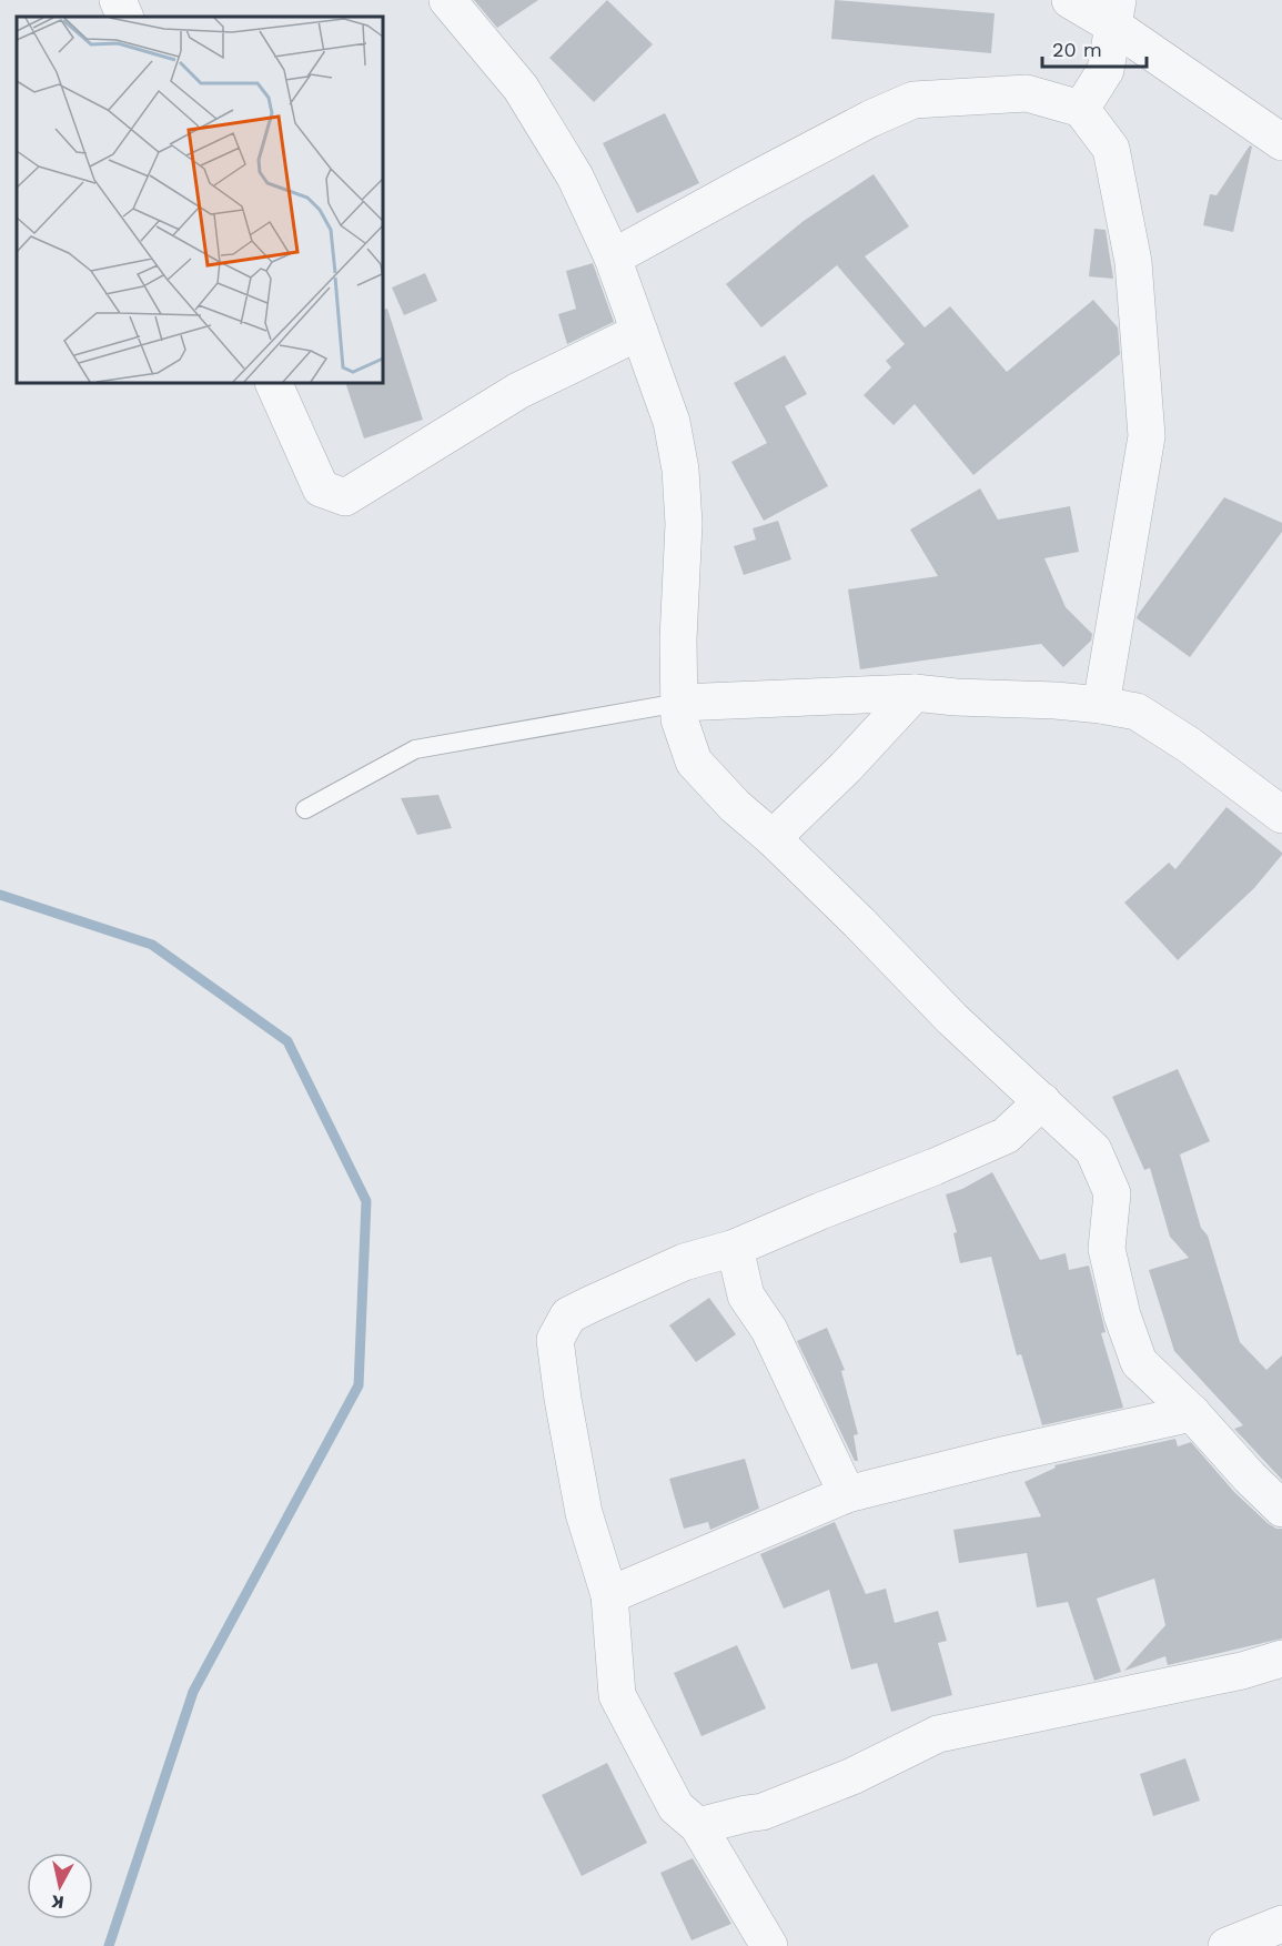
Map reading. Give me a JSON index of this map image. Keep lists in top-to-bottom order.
{
  "scale_bar": "20 m",
  "north": "bottom"
}
